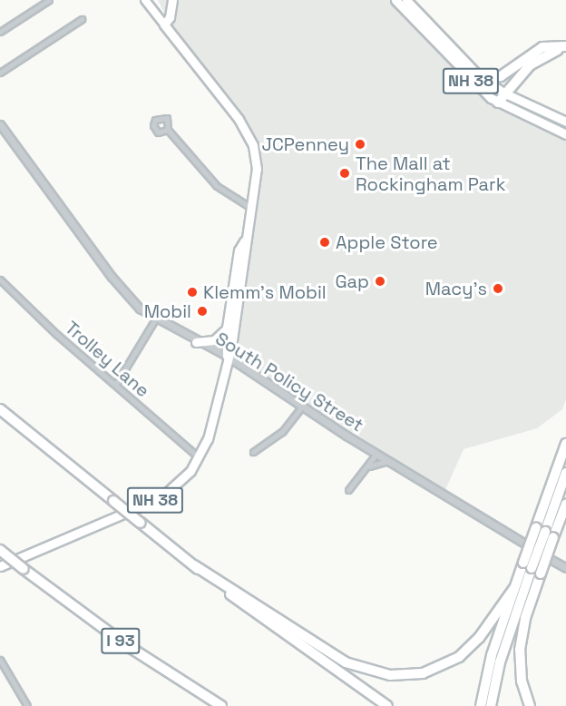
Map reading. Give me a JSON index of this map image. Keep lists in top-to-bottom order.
{
  "streets": {
    "highway": ["I 93"],
    "main road": ["NH 38"],
    "street": ["Trolley Lane", "South Policy Street"]
  },
  "crossings": [
    ["NH 38", "Trolley Lane"],
    ["NH 38", "South Policy Street"]
  ],
  "places": [
    "JCPenney",
    "The Mall at Rockingham Park",
    "Apple Store",
    "Gap",
    "Macy's",
    "Klemm's Mobil",
    "Mobil"
  ]
}
